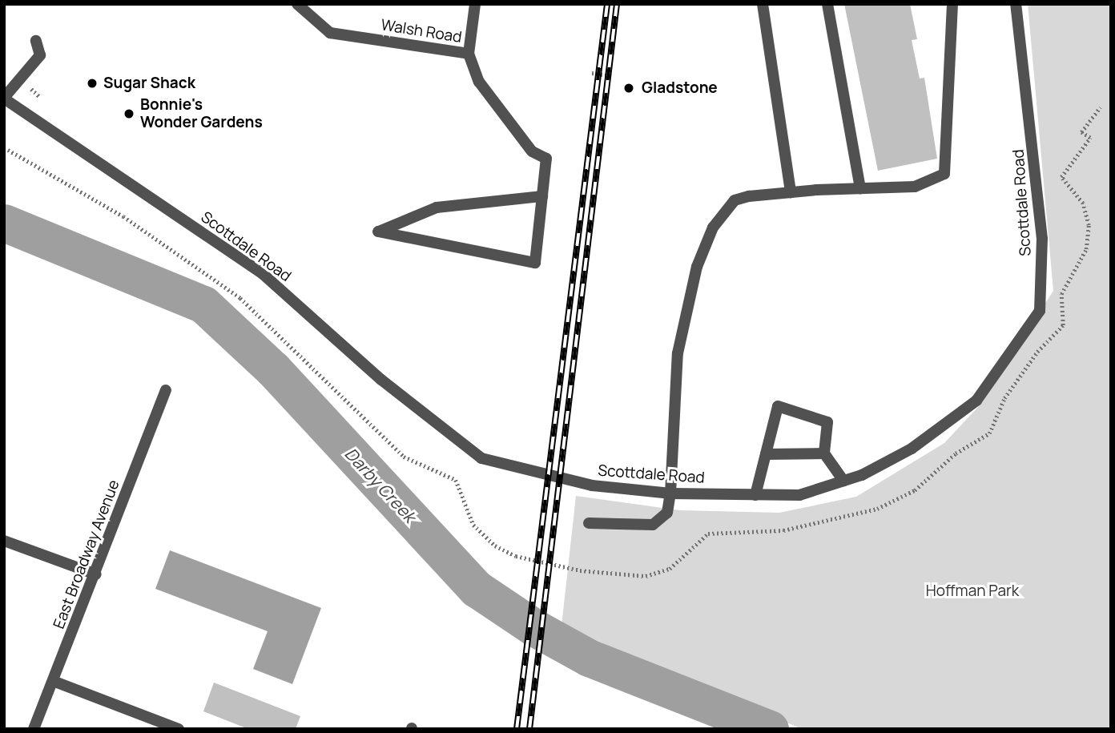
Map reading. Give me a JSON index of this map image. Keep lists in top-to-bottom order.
{
  "streets": {
    "street": ["Walsh Road", "Scottdale Road", "East Broadway Avenue"]
  },
  "water": ["Darby Creek"],
  "parks": ["Hoffman Park"],
  "places": ["Sugar Shack", "Gladstone", "Bonnie's Wonder Gardens"]
}
